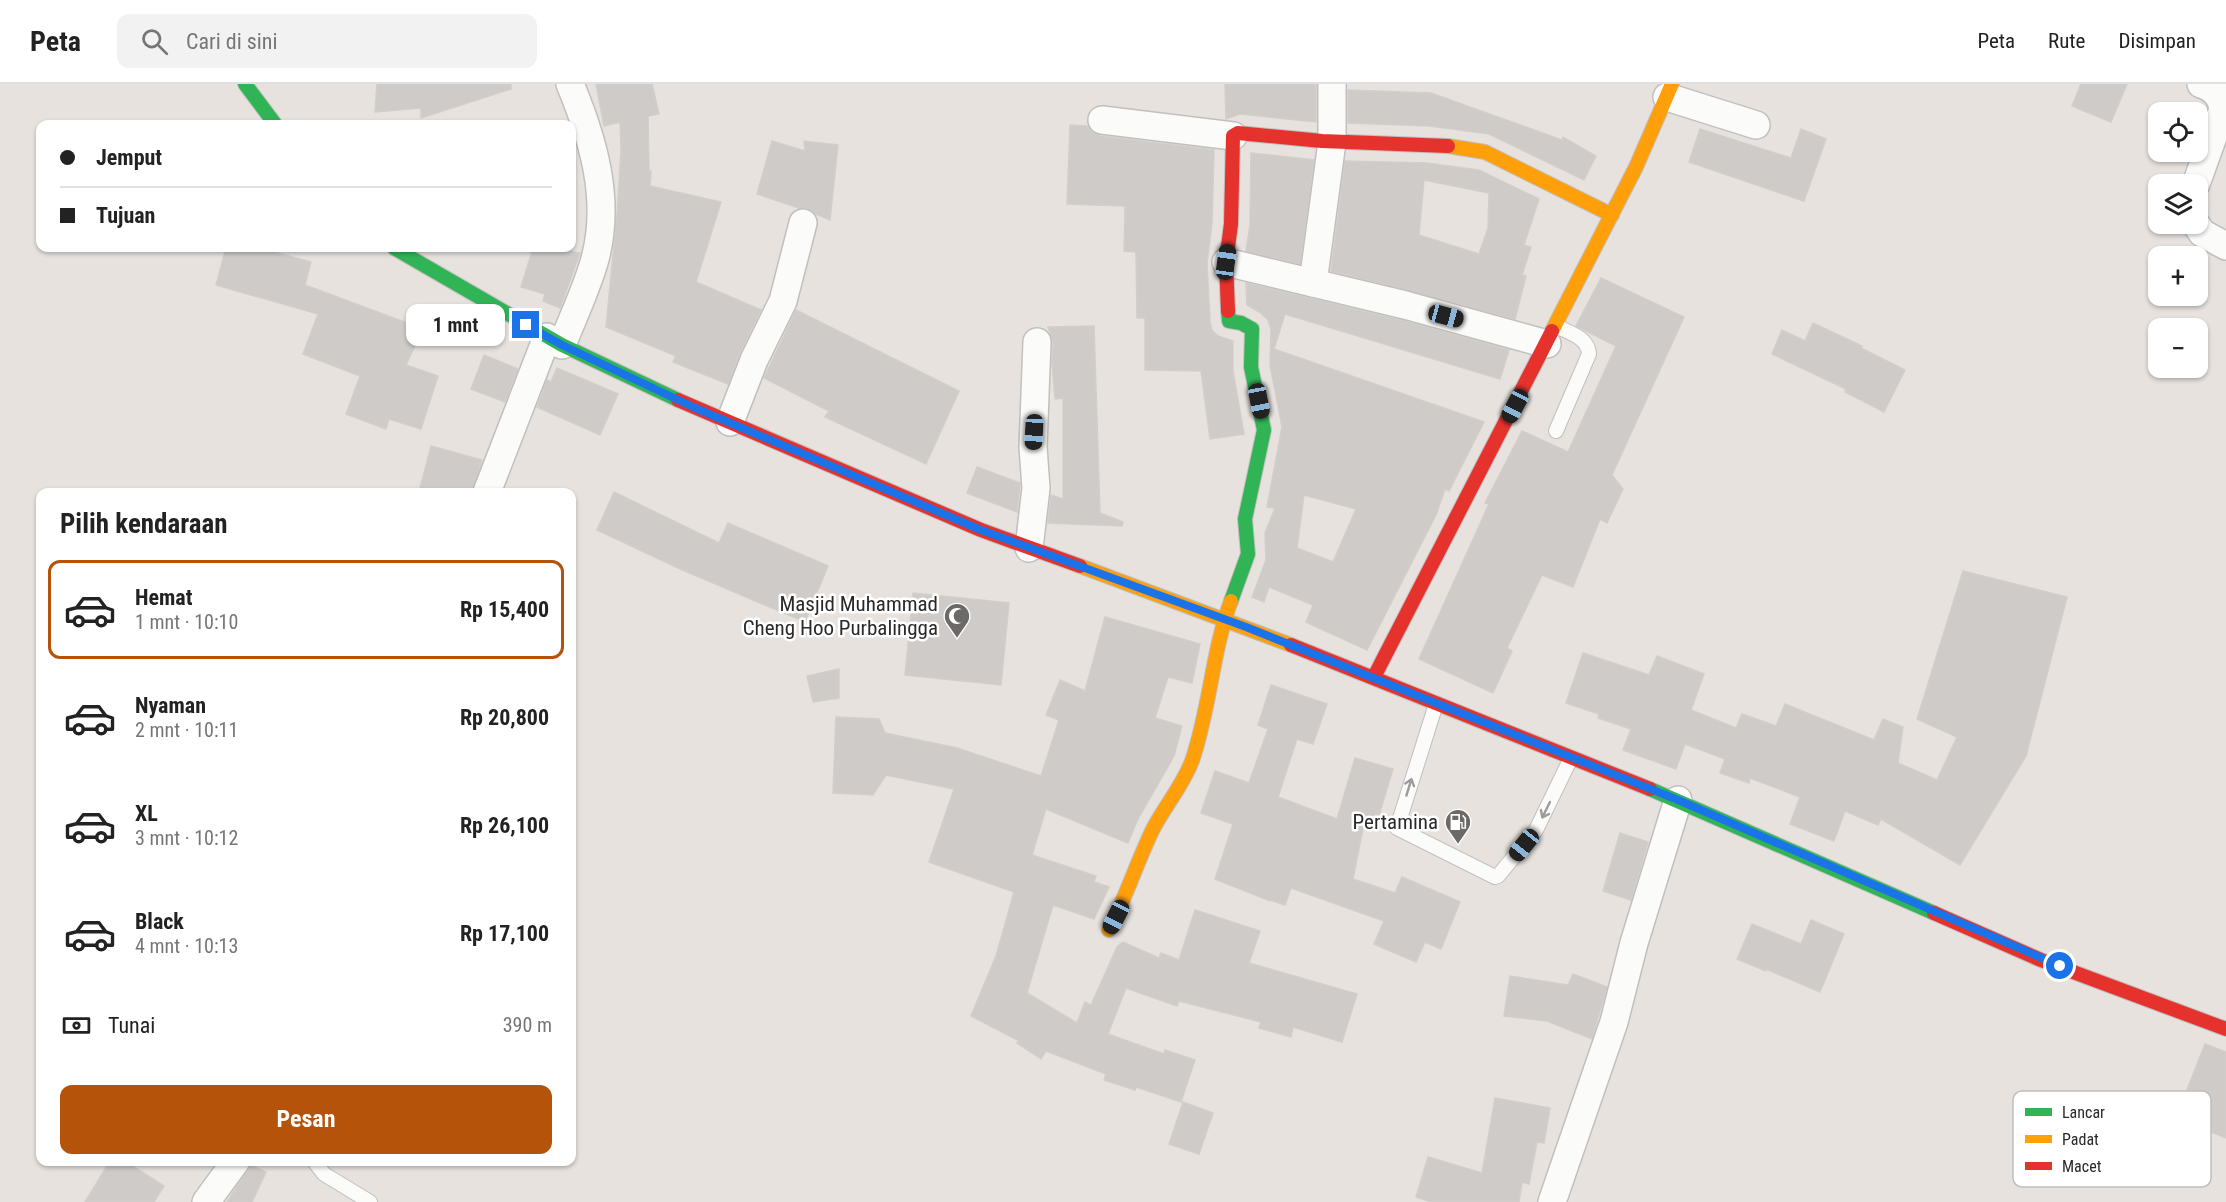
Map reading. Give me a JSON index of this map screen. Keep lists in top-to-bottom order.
{
  "places": {
    "mosque": ["Masjid Muhammad Cheng Hoo Purbalingga"],
    "fuel station": ["Pertamina"]
  },
  "legend": ["Lancar", "Padat", "Macet"],
  "page": {
    "header": "Peta",
    "search": "Cari di sini",
    "nav": ["Peta", "Rute", "Disimpan"],
    "map_buttons": ["+", "−"],
    "banner": ["Jemput", "Tujuan"],
    "bubble": "1 mnt",
    "heading": "Pilih kendaraan",
    "list": [
      {
        "name": "Hemat",
        "note": "1 mnt · 10:10",
        "value": "Rp 15,400"
      },
      {
        "name": "Nyaman",
        "note": "2 mnt · 10:11",
        "value": "Rp 20,800"
      },
      {
        "name": "XL",
        "note": "3 mnt · 10:12",
        "value": "Rp 26,100"
      },
      {
        "name": "Black",
        "note": "4 mnt · 10:13",
        "value": "Rp 17,100"
      }
    ],
    "pay": ["Tunai", "390 m"],
    "buttons": "Pesan"
  }
}
